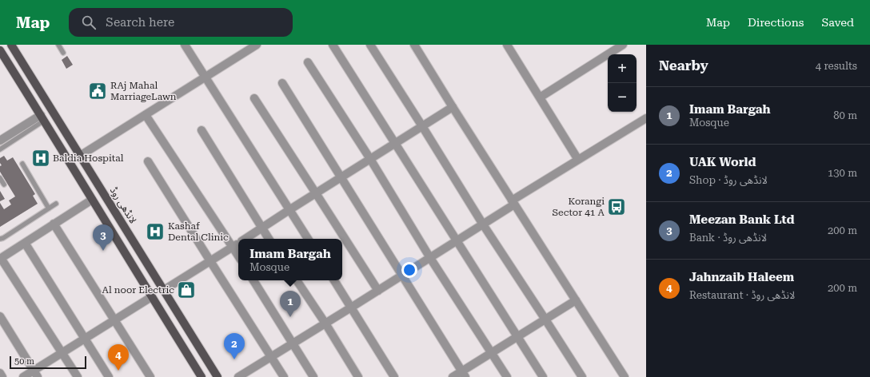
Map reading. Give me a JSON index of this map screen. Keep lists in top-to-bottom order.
{
  "streets": {
    "main road": ["لانڈھی روڈ"]
  },
  "places": {
    "public building": ["RAj Mahal MarriageLawn"],
    "hospital": ["Baldia Hospital", "Kashaf Dental Clinic"],
    "bus stop": ["Korangi Sector 41 A"],
    "shop": ["Al noor Electric"]
  },
  "scale_bar": "50 m",
  "page": {
    "header": "Map",
    "search": "Search here",
    "nav": ["Map", "Directions", "Saved"],
    "heading": ["Nearby", "4 results"],
    "map_buttons": ["+", "−"],
    "list": [
      {
        "mark": "1",
        "name": "Imam Bargah",
        "note": "Mosque",
        "value": "80 m"
      },
      {
        "mark": "2",
        "name": "UAK World",
        "note": "Shop · لانڈھی روڈ",
        "value": "130 m"
      },
      {
        "mark": "3",
        "name": "Meezan Bank Ltd",
        "note": "Bank · لانڈھی روڈ",
        "value": "200 m"
      },
      {
        "mark": "4",
        "name": "Jahnzaib Haleem",
        "note": "Restaurant · لانڈھی روڈ",
        "value": "200 m"
      }
    ],
    "pins": [
      "3",
      "1",
      "2",
      "4"
    ],
    "popup": ["Imam Bargah", "Mosque"],
    "scale": "50 m"
  }
}
